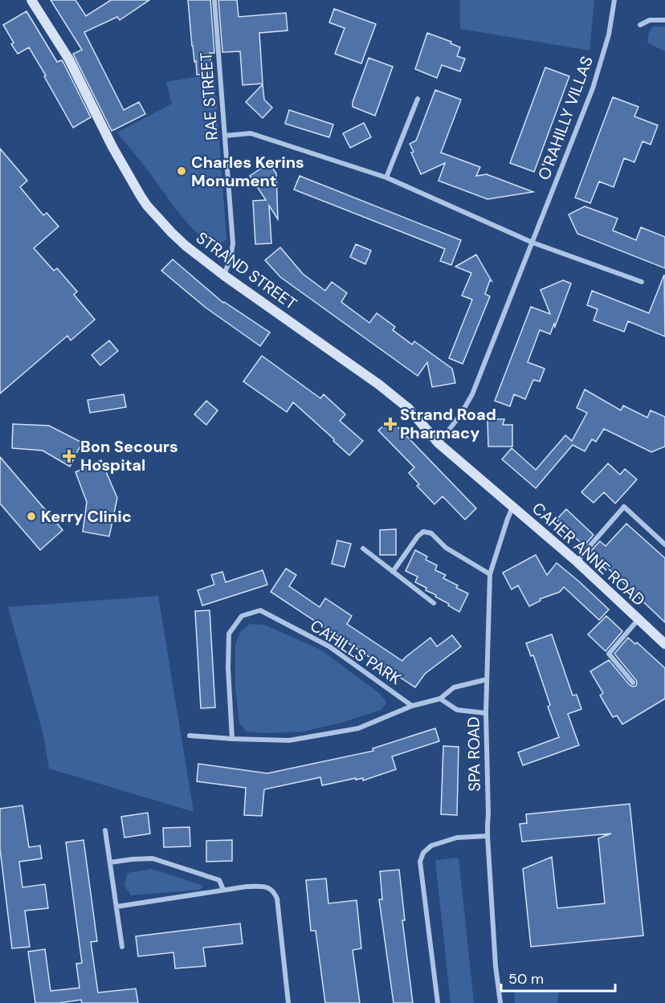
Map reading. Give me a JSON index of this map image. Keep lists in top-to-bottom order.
{
  "streets": {
    "street": [
      "RAE STREET",
      "O'RAHILLY VILLAS",
      "STRAND STREET",
      "CAHER ANNE ROAD",
      "CAHILLS PARK",
      "SPA ROAD"
    ]
  },
  "crossings": [
    ["RAE STREET", "STRAND STREET"],
    ["O'RAHILLY VILLAS", "STRAND STREET"],
    ["STRAND STREET", "CAHER ANNE ROAD"],
    ["STRAND STREET", "SPA ROAD"],
    ["CAHER ANNE ROAD", "SPA ROAD"],
    ["CAHILLS PARK", "SPA ROAD"]
  ],
  "places": {
    "other": ["Charles Kerins Monument", "Kerry Clinic"],
    "health": ["Strand Road Pharmacy", "Bon Secours Hospital"]
  },
  "scale_bar": "50 m"
}
